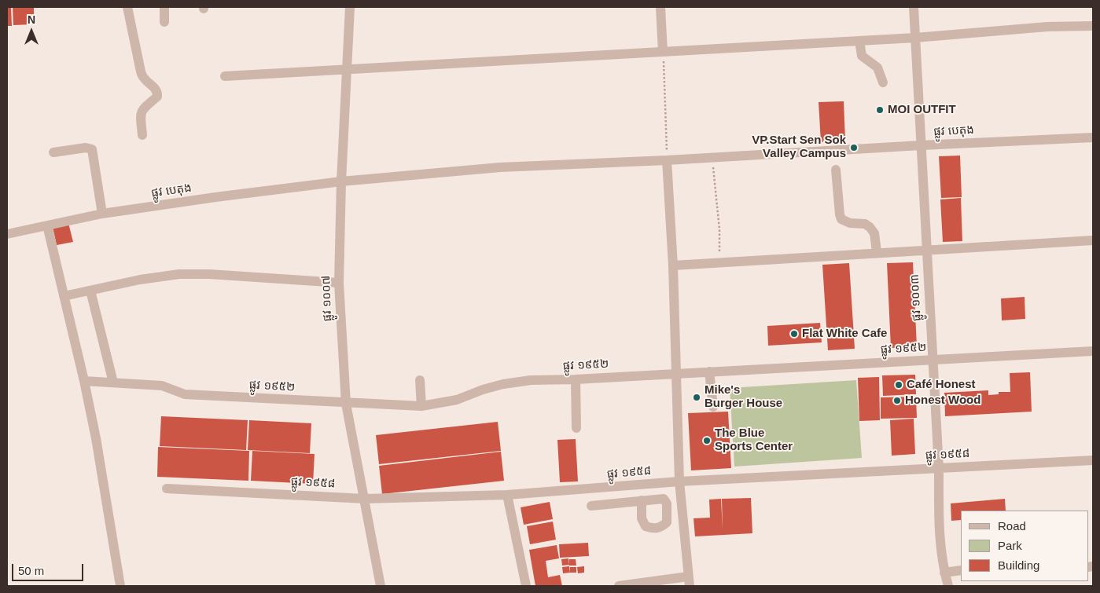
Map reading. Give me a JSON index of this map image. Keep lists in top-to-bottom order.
{
  "streets": {
    "street": [
      "ផ្លូវ បេតុង",
      "ផ្លូវ ១០០៣",
      "ផ្លូវ ១០០៧",
      "ផ្លូវ ១៩៥២",
      "ផ្លូវ ១៩៥៨"
    ]
  },
  "crossings": [
    ["ផ្លូវ បេតុង", "ផ្លូវ ១០០៣"],
    ["ផ្លូវ បេតុង", "ផ្លូវ ១០០៧"],
    ["ផ្លូវ ១០០៣", "ផ្លូវ ១៩៥២"],
    ["ផ្លូវ ១០០៣", "ផ្លូវ ១៩៥៨"],
    ["ផ្លូវ ១០០៧", "ផ្លូវ ១៩៥២"],
    ["ផ្លូវ ១០០៧", "ផ្លូវ ១៩៥៨"]
  ],
  "places": [
    "MOI OUTFIT",
    "VP.Start Sen Sok Valley Campus",
    "Flat White Cafe",
    "Café Honest",
    "Mike's Burger House",
    "Honest Wood",
    "The Blue Sports Center"
  ],
  "legend": ["Road", "Park", "Building"],
  "scale_bar": "50 m",
  "north": "top"
}
